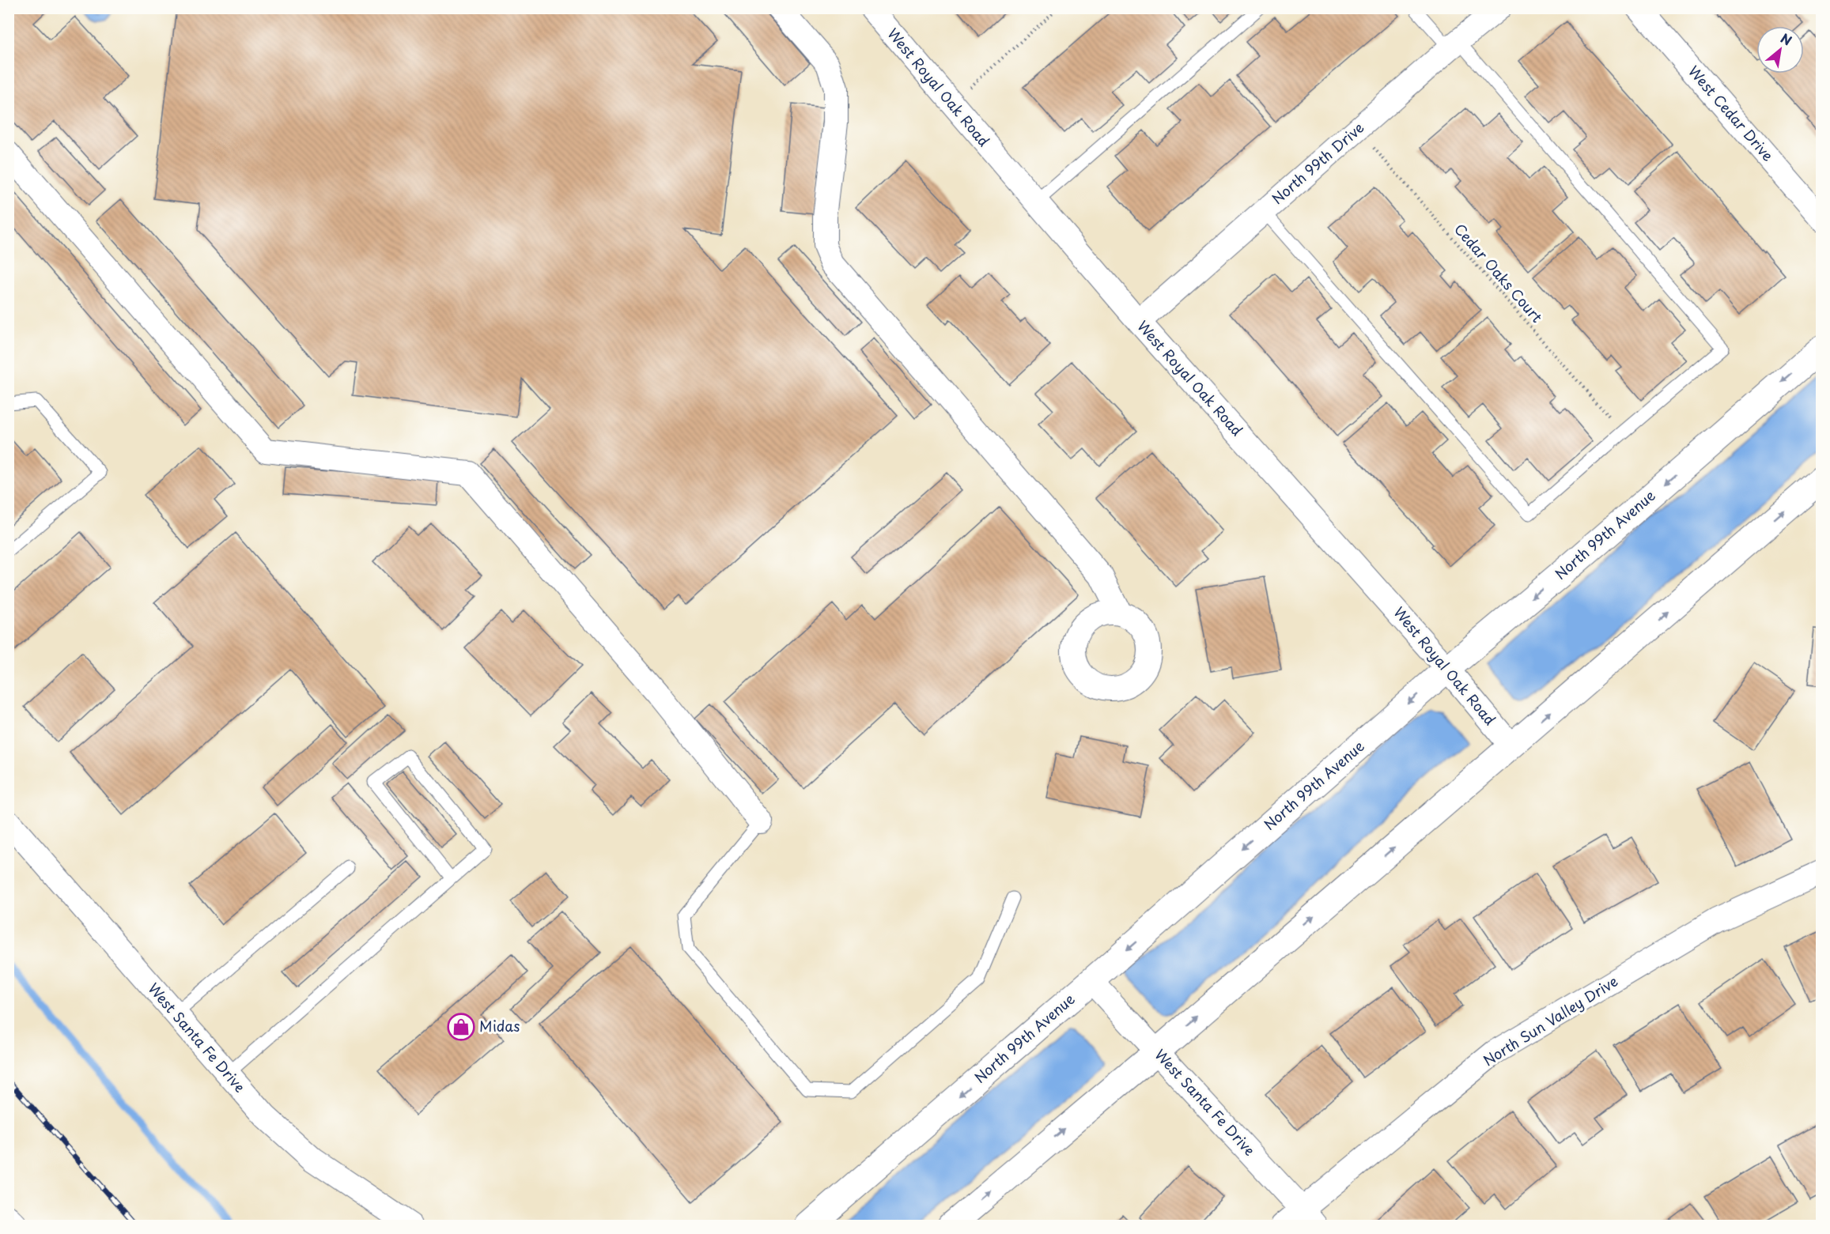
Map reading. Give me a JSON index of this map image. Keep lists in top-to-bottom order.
{
  "streets": {
    "main road": ["North 99th Avenue"],
    "street": [
      "West Royal Oak Road",
      "West Cedar Drive",
      "North 99th Drive",
      "North Sun Valley Drive",
      "West Santa Fe Drive"
    ],
    "path": ["Cedar Oaks Court"]
  },
  "crossings": [
    ["West Royal Oak Road", "North 99th Drive"],
    ["West Royal Oak Road", "North 99th Avenue"],
    ["North 99th Drive", "Cedar Oaks Court"],
    ["North 99th Avenue", "West Santa Fe Drive"],
    ["North Sun Valley Drive", "West Santa Fe Drive"]
  ],
  "places": {
    "shop": ["Midas"]
  },
  "north": "top right"
}
